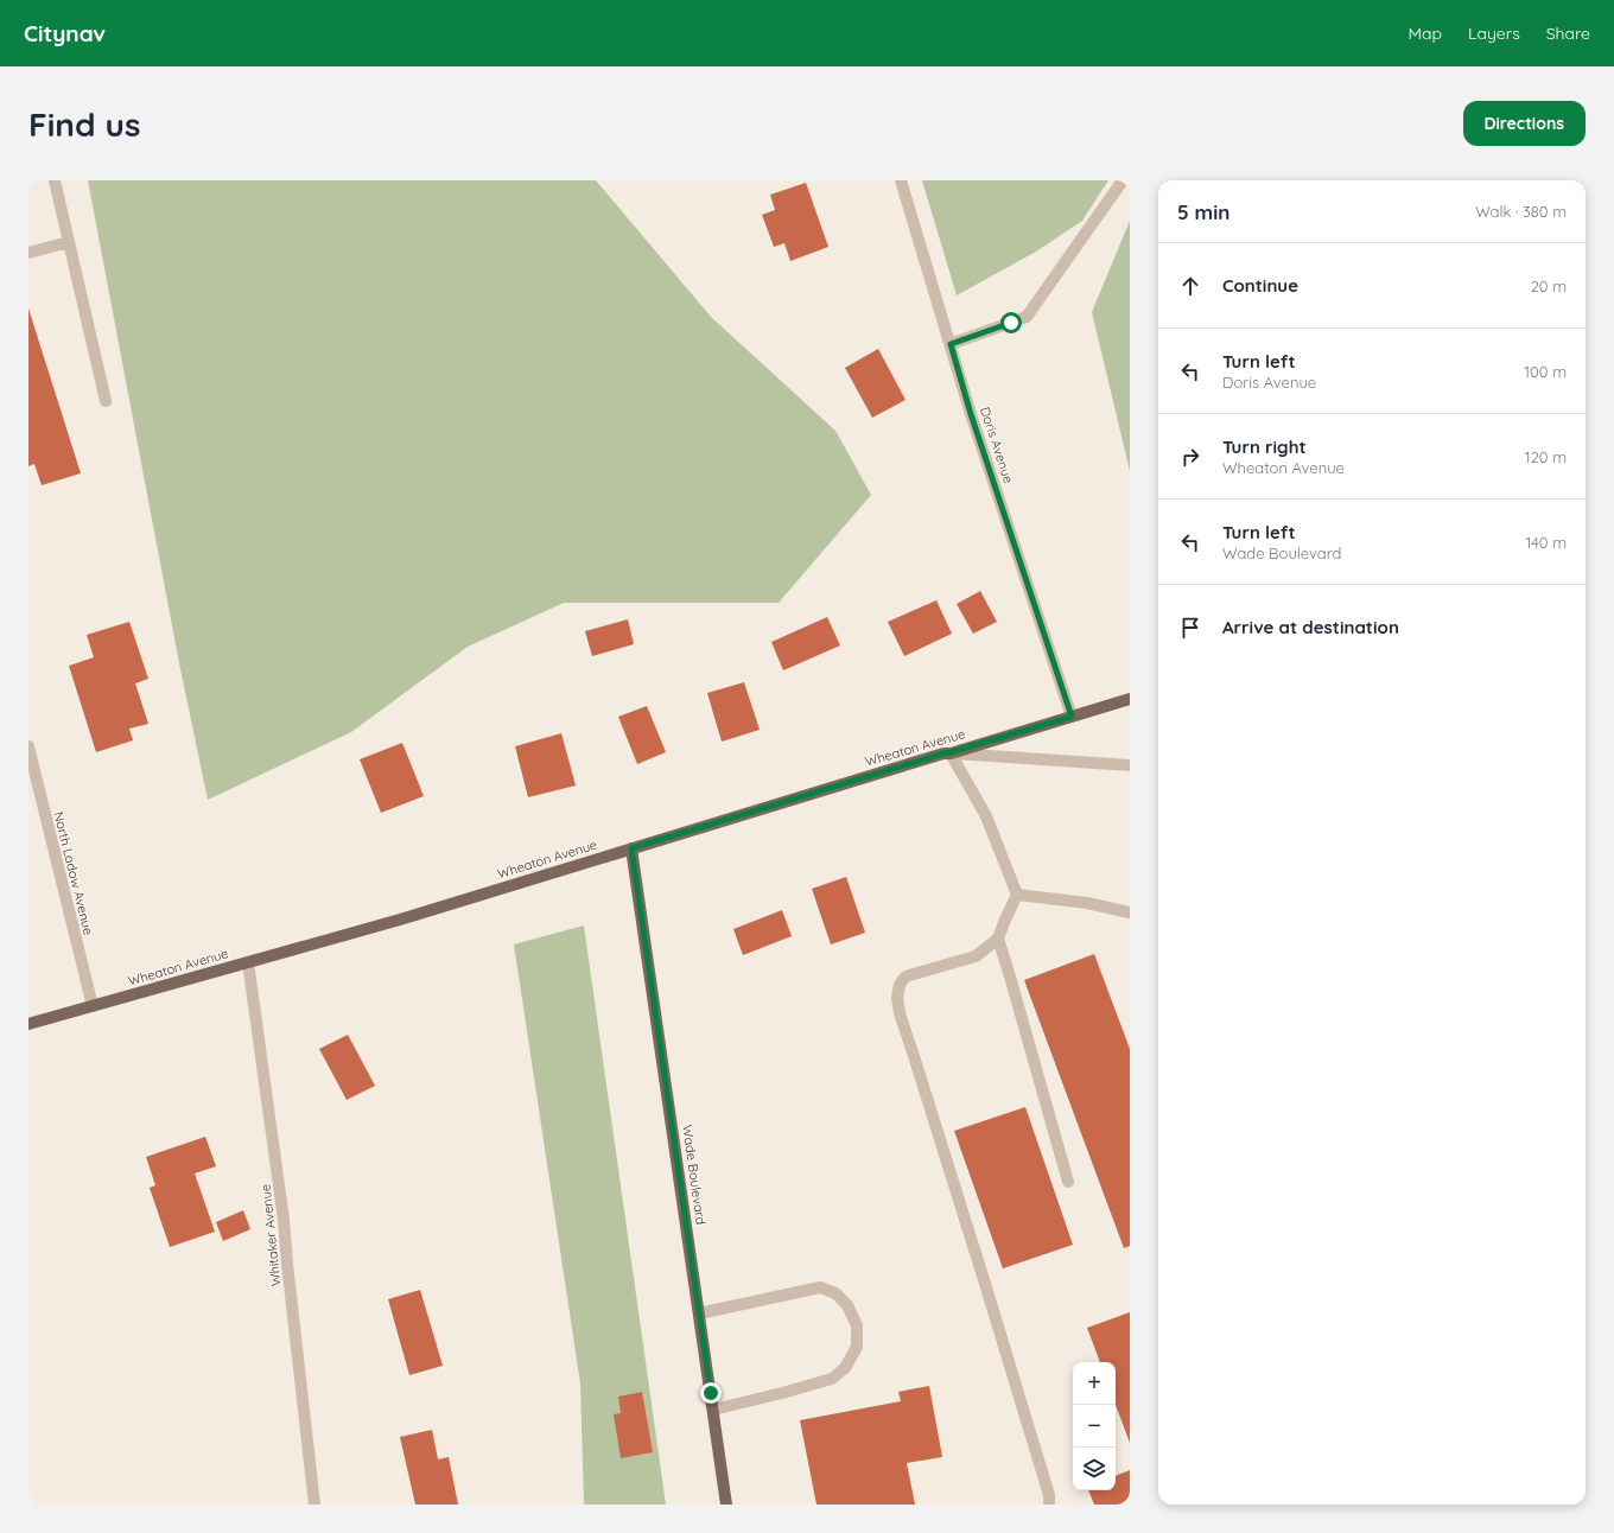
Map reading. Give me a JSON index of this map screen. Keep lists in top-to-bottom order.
{
  "streets": {
    "main road": ["Wheaton Avenue", "Wade Boulevard"],
    "street": ["Doris Avenue", "North Ladow Avenue", "Whitaker Avenue"]
  },
  "crossings": [
    ["Doris Avenue", "Wheaton Avenue"],
    ["Wheaton Avenue", "North Ladow Avenue"],
    ["Wheaton Avenue", "Wade Boulevard"],
    ["Wheaton Avenue", "Whitaker Avenue"]
  ],
  "page": {
    "header": "Citynav",
    "nav": ["Map", "Layers", "Share"],
    "buttons": "Directions",
    "title": "Find us",
    "heading": ["5 min", "Walk · 380 m"],
    "list": [
      ["Continue", "20 m"],
      ["Turn left", "Doris Avenue", "100 m"],
      ["Turn right", "Wheaton Avenue", "120 m"],
      ["Turn left", "Wade Boulevard", "140 m"],
      "Arrive at destination"
    ],
    "map_buttons": ["+", "−"]
  }
}
